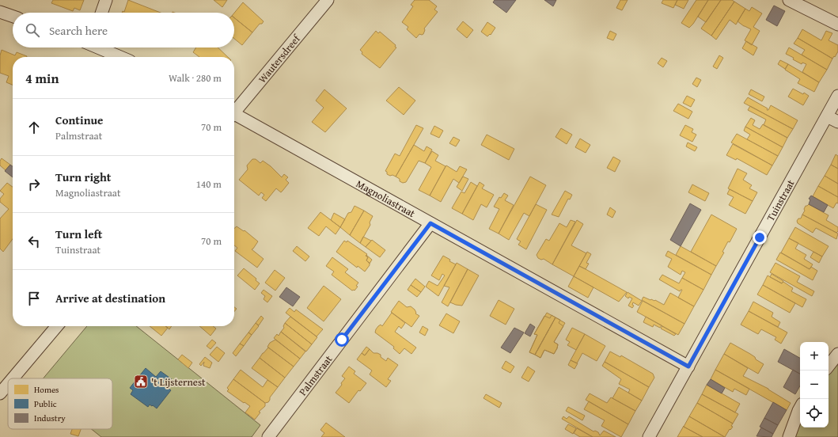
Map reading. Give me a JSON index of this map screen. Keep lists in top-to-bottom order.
{
  "streets": {
    "street": [
      "Wautersdreef",
      "Magnoliastraat",
      "Tuinstraat",
      "Palmstraat"
    ]
  },
  "crossings": [
    ["Magnoliastraat", "Tuinstraat"],
    ["Magnoliastraat", "Palmstraat"]
  ],
  "places": {
    "public building": ["'t Lijsternest"]
  },
  "legend": ["Homes", "Public", "Industry"],
  "page": {
    "search": "Search here",
    "heading": ["4 min", "Walk · 280 m"],
    "list": [
      ["Continue", "Palmstraat", "70 m"],
      ["Turn right", "Magnoliastraat", "140 m"],
      ["Turn left", "Tuinstraat", "70 m"],
      "Arrive at destination"
    ],
    "map_buttons": ["+", "−"]
  }
}
